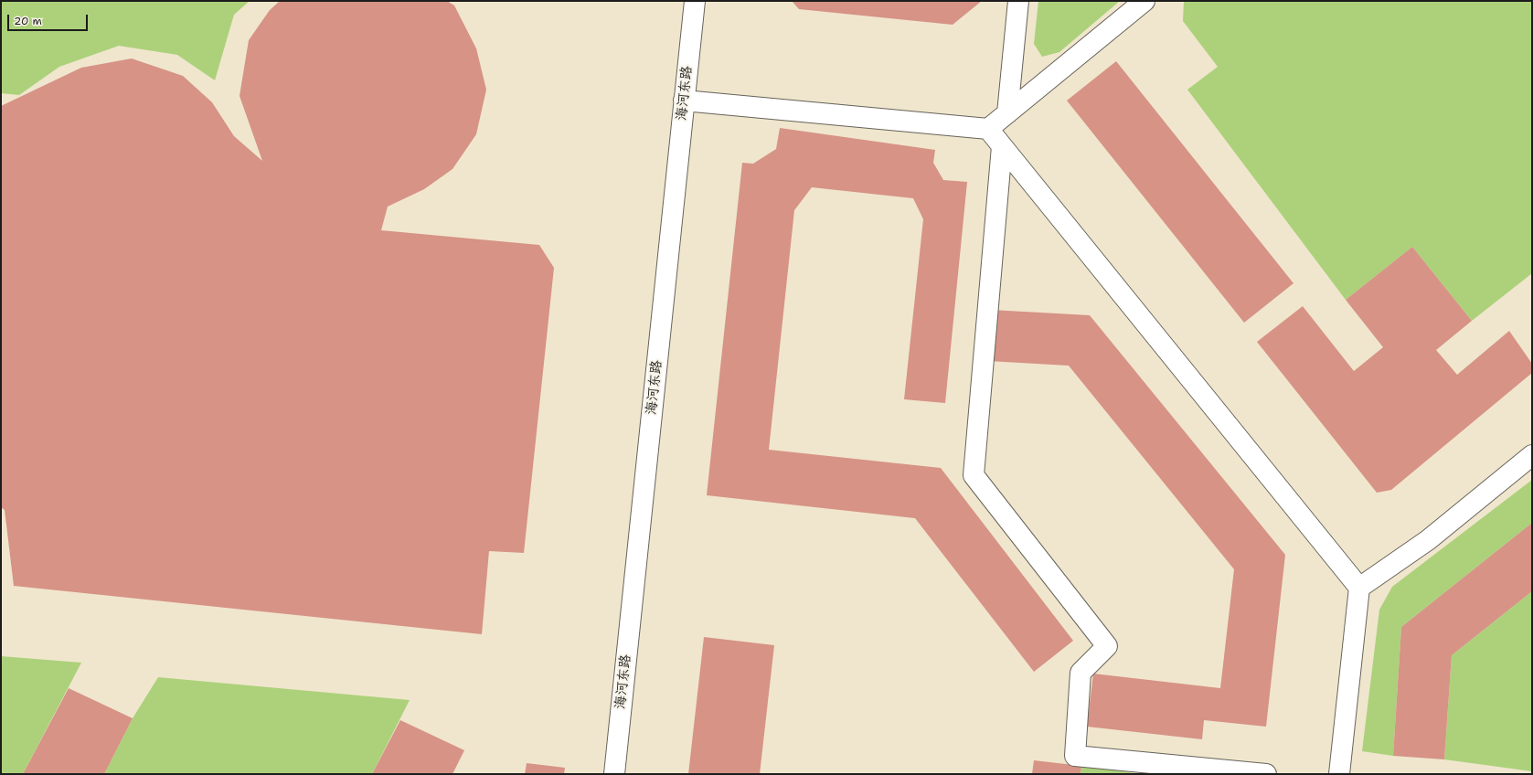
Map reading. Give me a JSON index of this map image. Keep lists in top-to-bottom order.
{
  "streets": {
    "street": ["海河东路"]
  },
  "scale_bar": "20 m"
}
